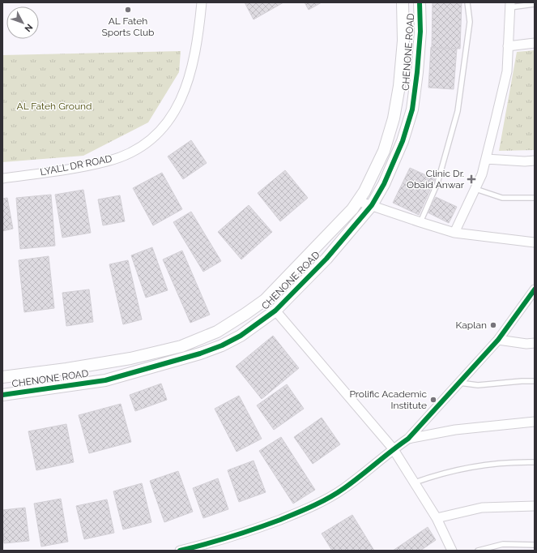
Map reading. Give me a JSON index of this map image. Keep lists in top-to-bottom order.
{
  "streets": {
    "street": ["CHENONE ROAD", "LYALL DR ROAD"]
  },
  "parks": ["AL Fateh Ground"],
  "places": {
    "other": ["AL Fateh Sports Club", "Kaplan", "Prolific Academic Institute"],
    "health": ["Clinic Dr. Obaid Anwar"]
  },
  "north": "bottom right"
}
